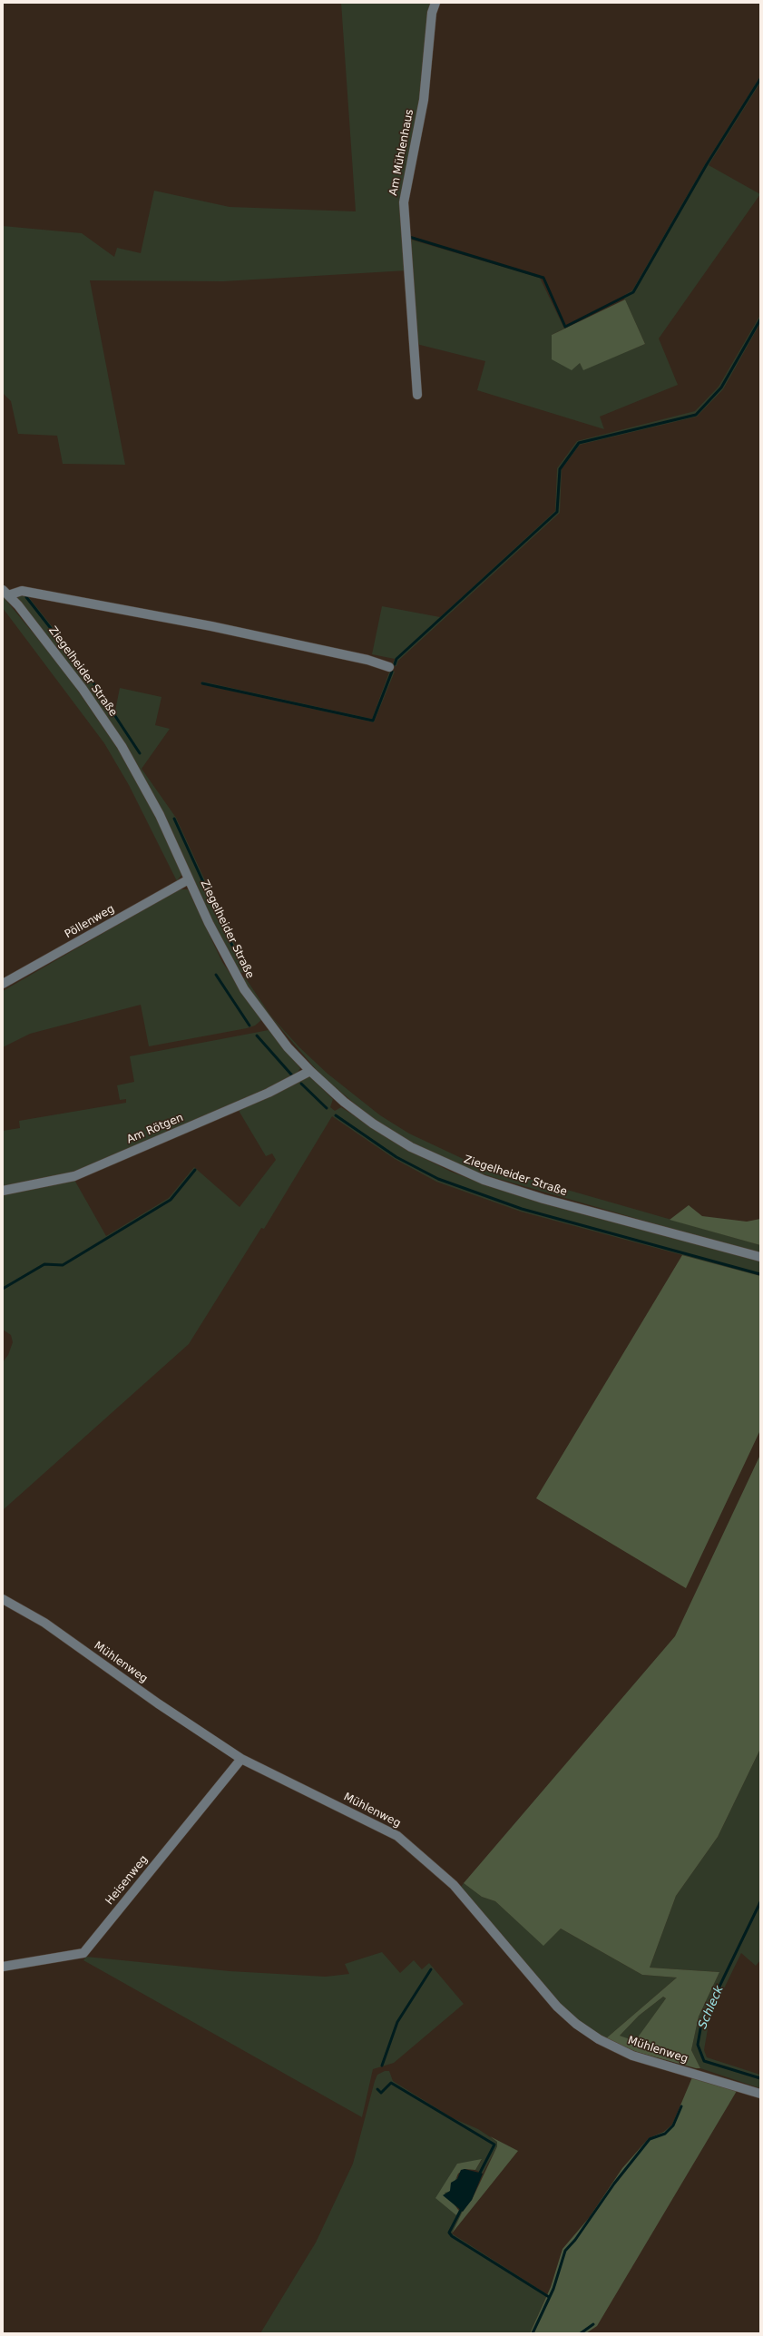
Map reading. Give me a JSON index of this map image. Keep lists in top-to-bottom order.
{
  "streets": {
    "street": [
      "Am Mühlenhaus",
      "Ziegelheider Straße",
      "Pöllenweg",
      "Am Rötgen",
      "Mühlenweg",
      "Heisenweg"
    ]
  },
  "crossings": [
    ["Ziegelheider Straße", "Pöllenweg"],
    ["Ziegelheider Straße", "Am Rötgen"],
    ["Mühlenweg", "Heisenweg"]
  ],
  "water": ["Schleck"]
}
